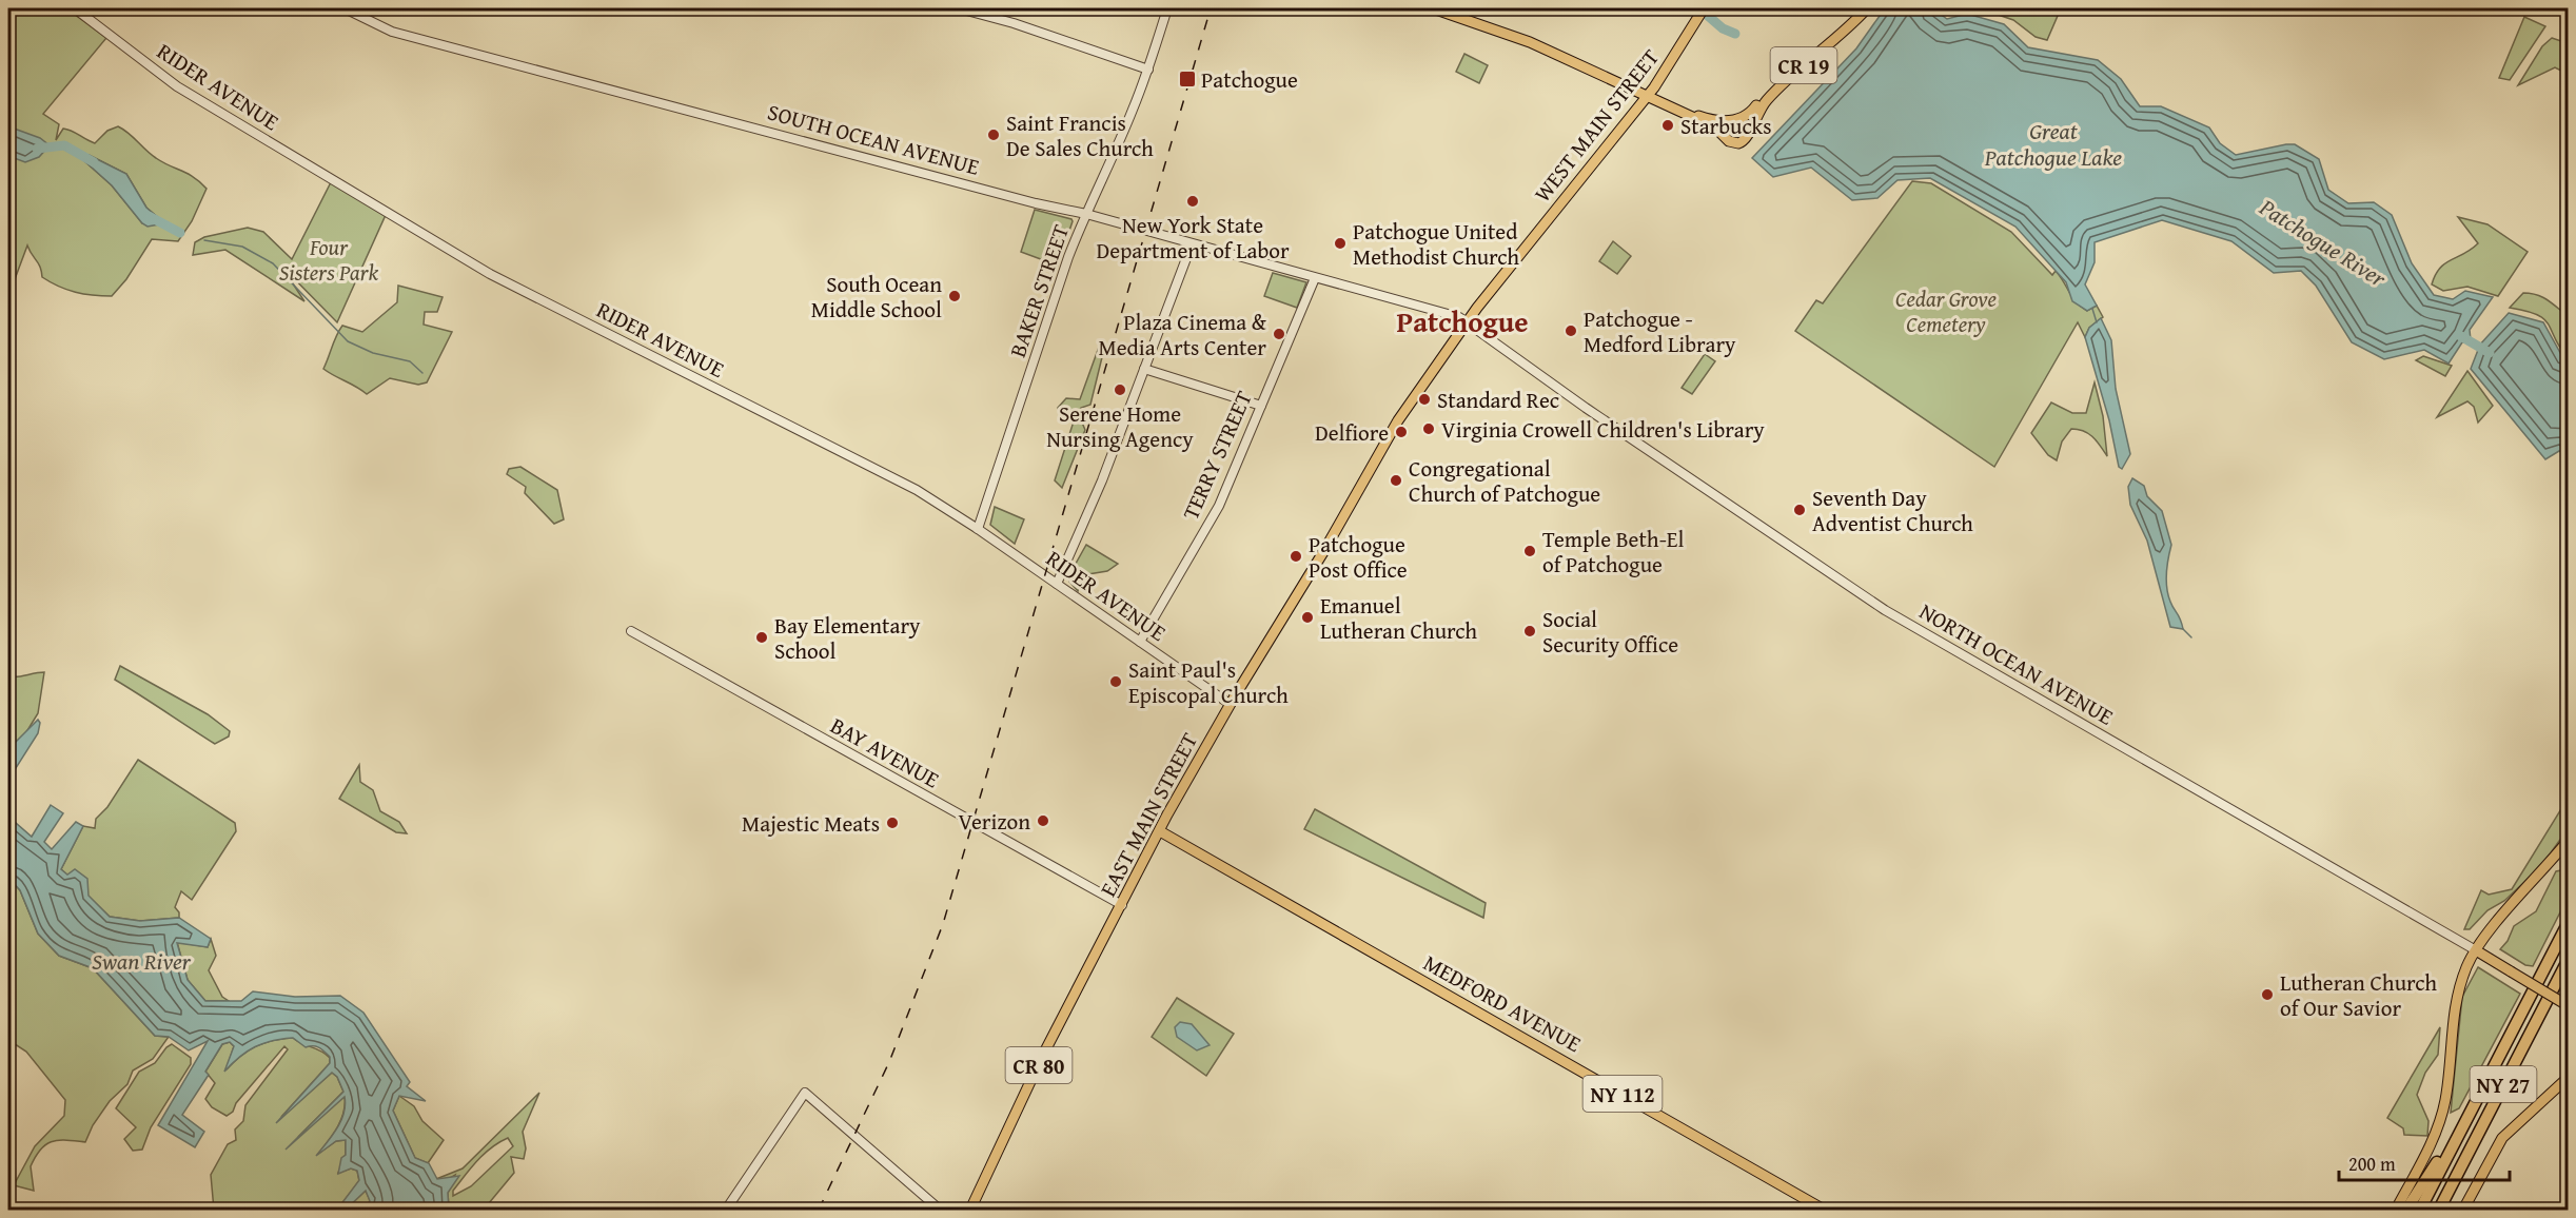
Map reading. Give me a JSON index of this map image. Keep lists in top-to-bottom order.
{
  "streets": {
    "highway": ["NY 27"],
    "main road": [
      "CR 19",
      "WEST MAIN STREET",
      "NORTH OCEAN AVENUE",
      "EAST MAIN STREET",
      "MEDFORD AVENUE",
      "CR 80",
      "NY 112"
    ],
    "street": [
      "RIDER AVENUE",
      "SOUTH OCEAN AVENUE",
      "BAKER STREET",
      "TERRY STREET",
      "BAY AVENUE"
    ]
  },
  "crossings": [
    ["RIDER AVENUE", "BAKER STREET"],
    ["RIDER AVENUE", "TERRY STREET"],
    ["RIDER AVENUE", "EAST MAIN STREET"],
    ["WEST MAIN STREET", "SOUTH OCEAN AVENUE"],
    ["WEST MAIN STREET", "NORTH OCEAN AVENUE"],
    ["WEST MAIN STREET", "EAST MAIN STREET"],
    ["SOUTH OCEAN AVENUE", "BAKER STREET"],
    ["SOUTH OCEAN AVENUE", "TERRY STREET"],
    ["SOUTH OCEAN AVENUE", "NORTH OCEAN AVENUE"],
    ["SOUTH OCEAN AVENUE", "EAST MAIN STREET"],
    ["NORTH OCEAN AVENUE", "EAST MAIN STREET"],
    ["BAY AVENUE", "EAST MAIN STREET"],
    ["EAST MAIN STREET", "MEDFORD AVENUE"]
  ],
  "districts": ["Patchogue"],
  "water": ["Great Patchogue Lake", "Patchogue River", "Swan River"],
  "parks": ["Four Sisters Park", "Cedar Grove Cemetery"],
  "places": {
    "transit": ["Patchogue"],
    "other": [
      "Starbucks",
      "Saint Francis De Sales Church",
      "New York State Department of Labor",
      "Patchogue United Methodist Church",
      "South Ocean Middle School",
      "Patchogue - Medford Library",
      "Plaza Cinema & Media Arts Center",
      "Serene Home Nursing Agency",
      "Standard Rec",
      "Virginia Crowell Children's Library",
      "Delfiore",
      "Congregational Church of Patchogue",
      "Seventh Day Adventist Church",
      "Temple Beth-El of Patchogue",
      "Patchogue Post Office",
      "Emanuel Lutheran Church",
      "Social Security Office",
      "Bay Elementary School",
      "Saint Paul's Episcopal Church",
      "Verizon",
      "Majestic Meats",
      "Lutheran Church of Our Savior"
    ]
  },
  "scale_bar": "200 m"
}
